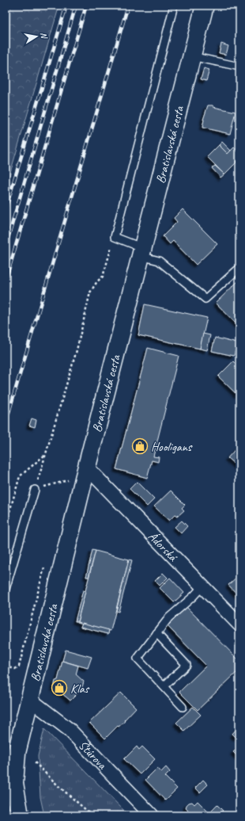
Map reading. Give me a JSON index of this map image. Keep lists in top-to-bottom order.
{
  "streets": {
    "street": ["Bratislavská cesta", "Ádorská", "Štúrova"]
  },
  "crossings": [
    ["Bratislavská cesta", "Ádorská"],
    ["Bratislavská cesta", "Štúrova"]
  ],
  "places": {
    "shop": ["Hooligans", "Klas"]
  },
  "north": "right"
}
